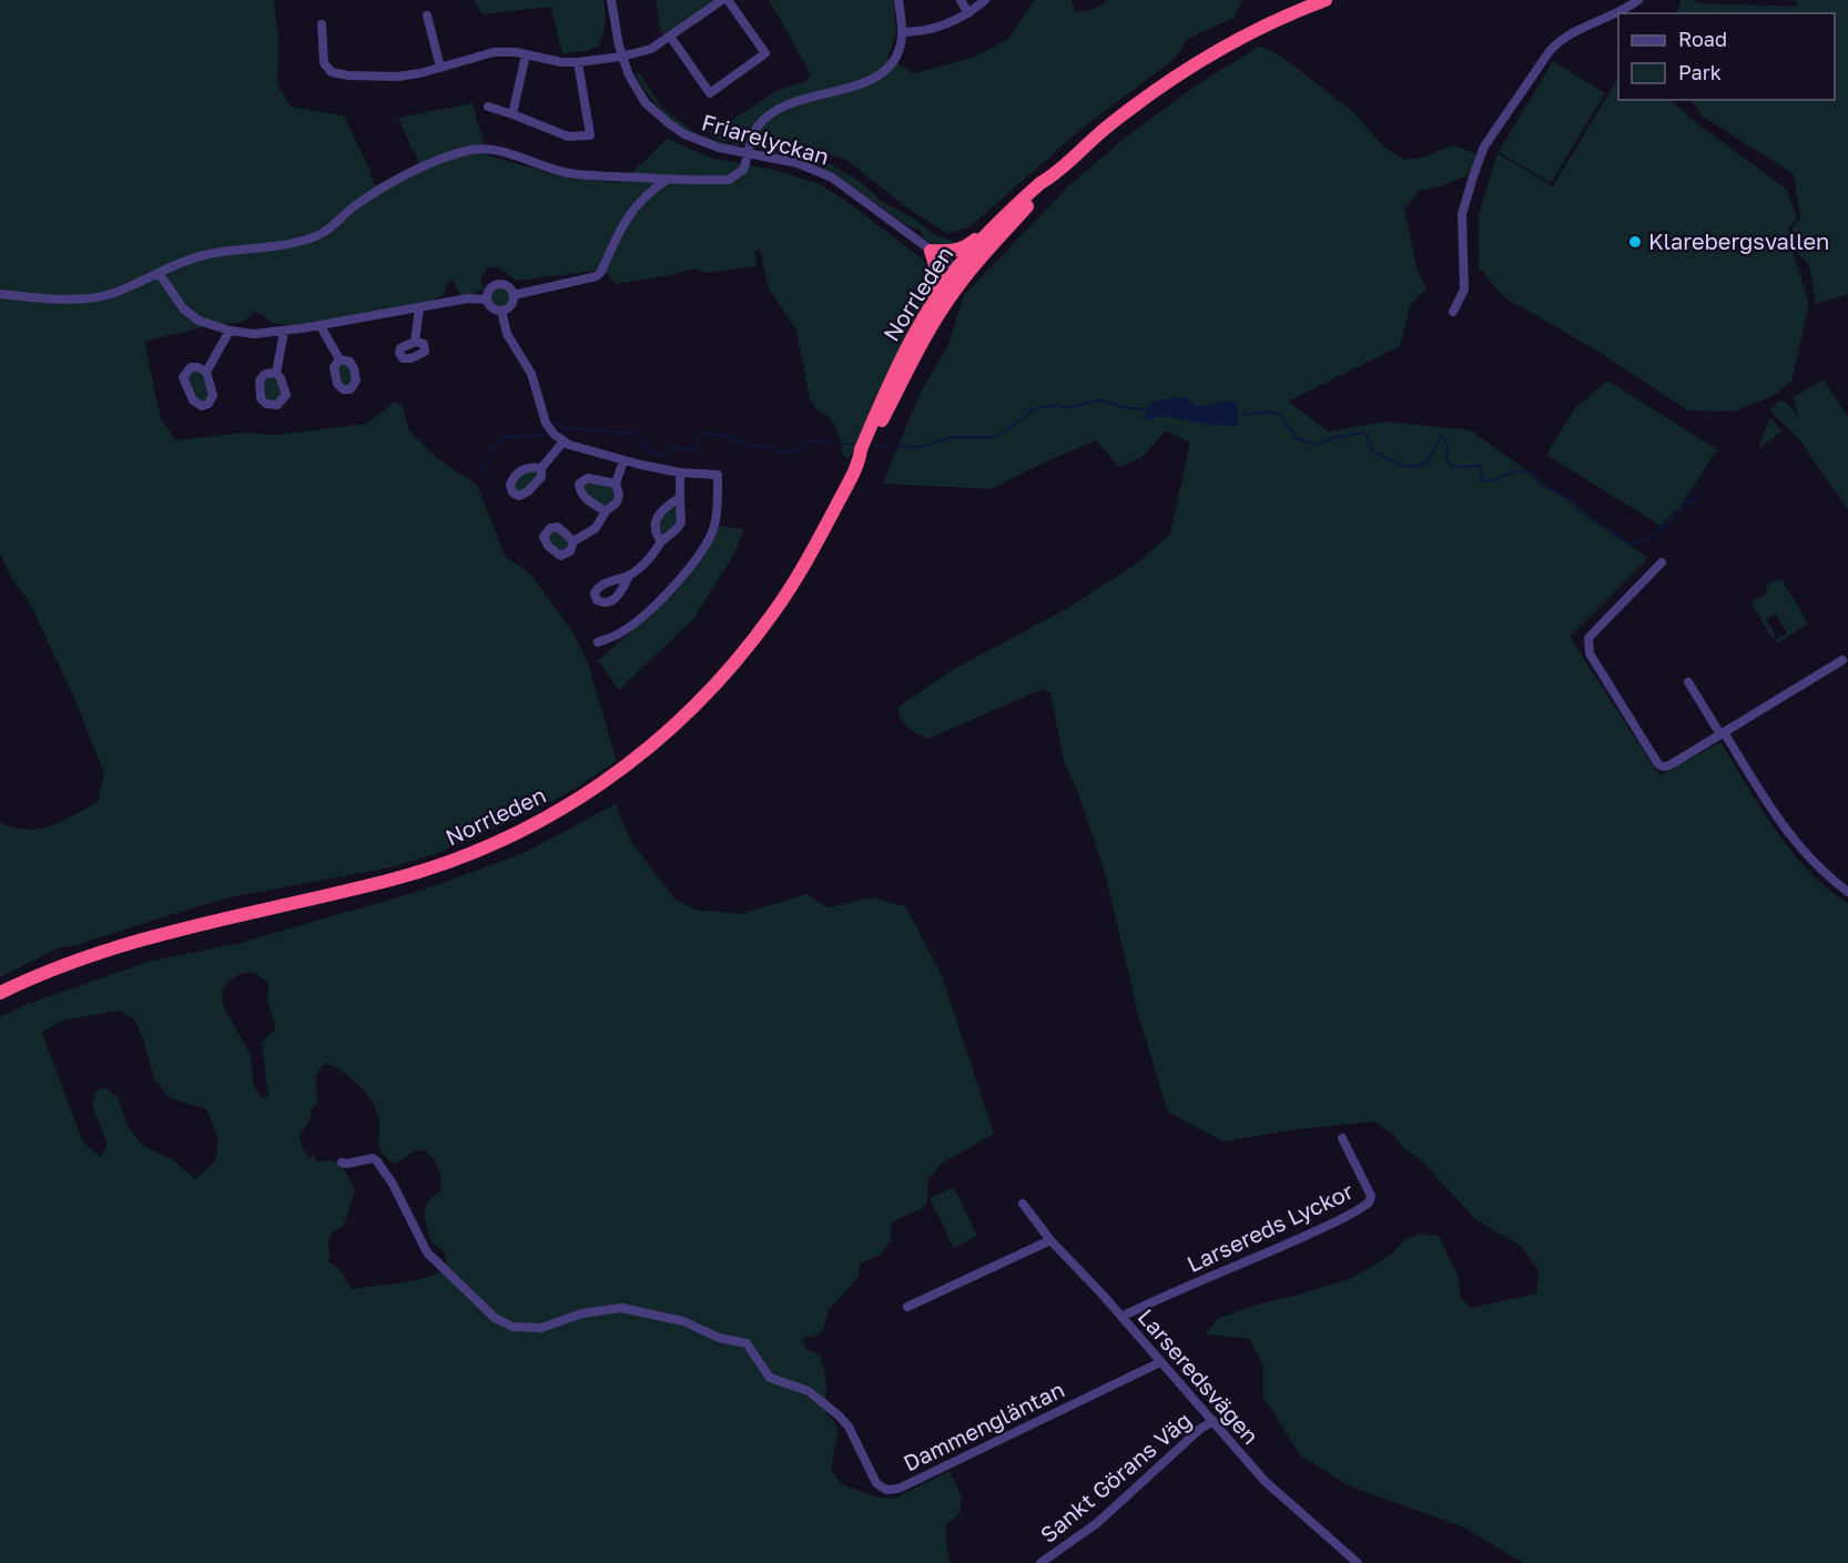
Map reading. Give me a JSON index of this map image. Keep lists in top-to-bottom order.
{
  "streets": {
    "highway": ["Norrleden"],
    "street": [
      "Friarelyckan",
      "Larsereds Lyckor",
      "Larseredsvägen",
      "Dammengläntan",
      "Sankt Görans Väg"
    ]
  },
  "crossings": [
    ["Friarelyckan", "Norrleden"],
    ["Larsereds Lyckor", "Larseredsvägen"],
    ["Larseredsvägen", "Dammengläntan"],
    ["Larseredsvägen", "Sankt Görans Väg"]
  ],
  "places": ["Klarebergsvallen"],
  "legend": ["Road", "Park"]
}
